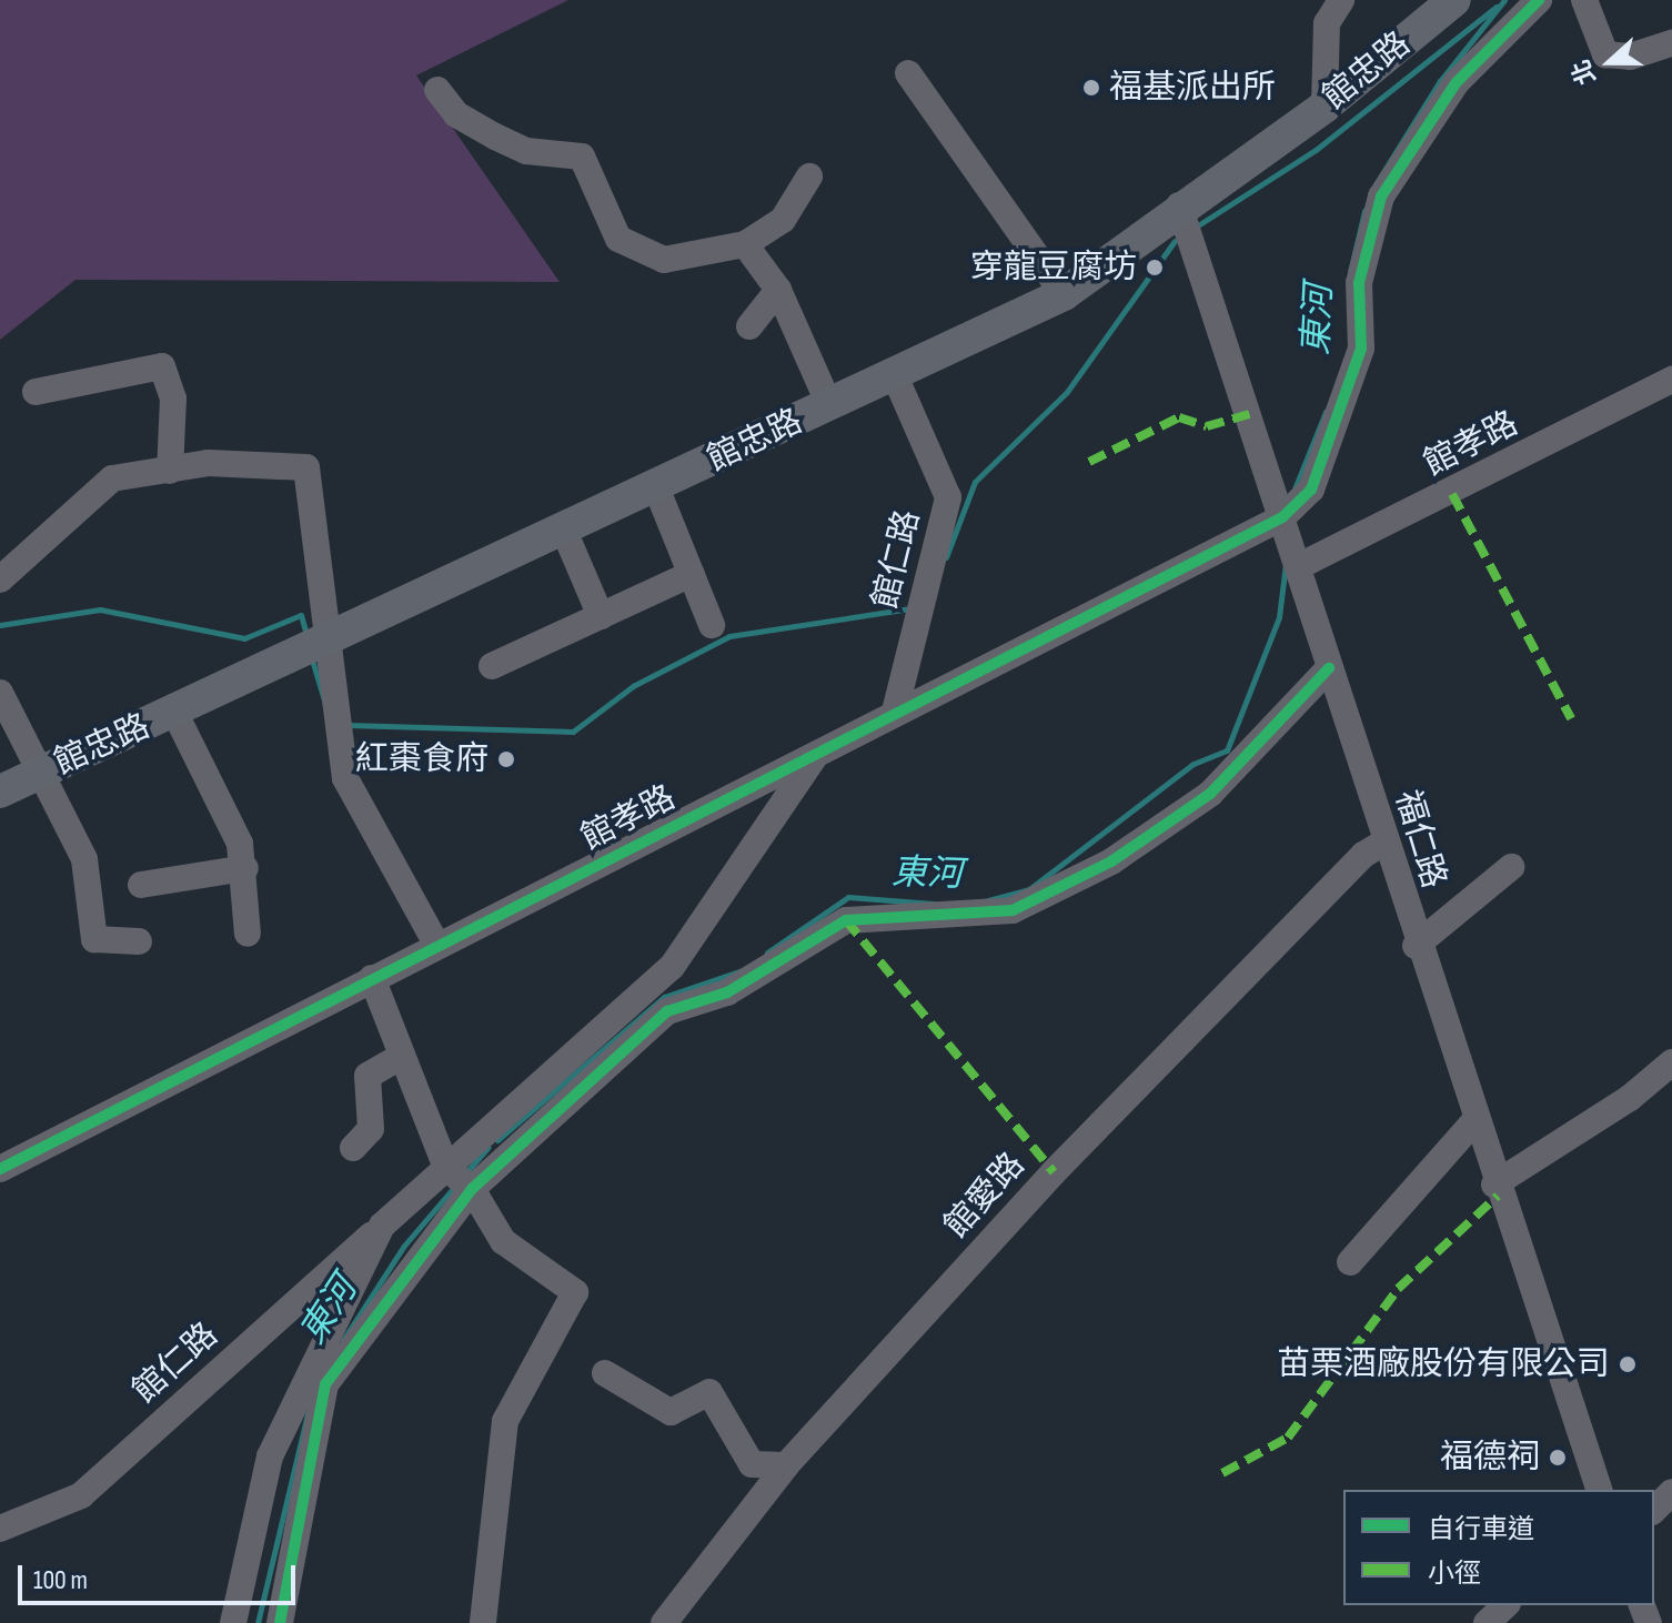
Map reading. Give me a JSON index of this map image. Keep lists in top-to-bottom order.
{
  "streets": {
    "main road": ["館忠路"],
    "street": [
      "館孝路",
      "館仁路",
      "福仁路",
      "館愛路"
    ]
  },
  "crossings": [
    ["館忠路", "館仁路"],
    ["館忠路", "福仁路"],
    ["館孝路", "館仁路"],
    ["館孝路", "福仁路"],
    ["福仁路", "館愛路"]
  ],
  "water": ["東河"],
  "places": [
    "福基派出所",
    "穿龍豆腐坊",
    "紅棗食府",
    "苗栗酒廠股份有限公司",
    "福德祠"
  ],
  "legend": ["自行車道", "小徑"],
  "scale_bar": "100 m",
  "north": "left"
}
